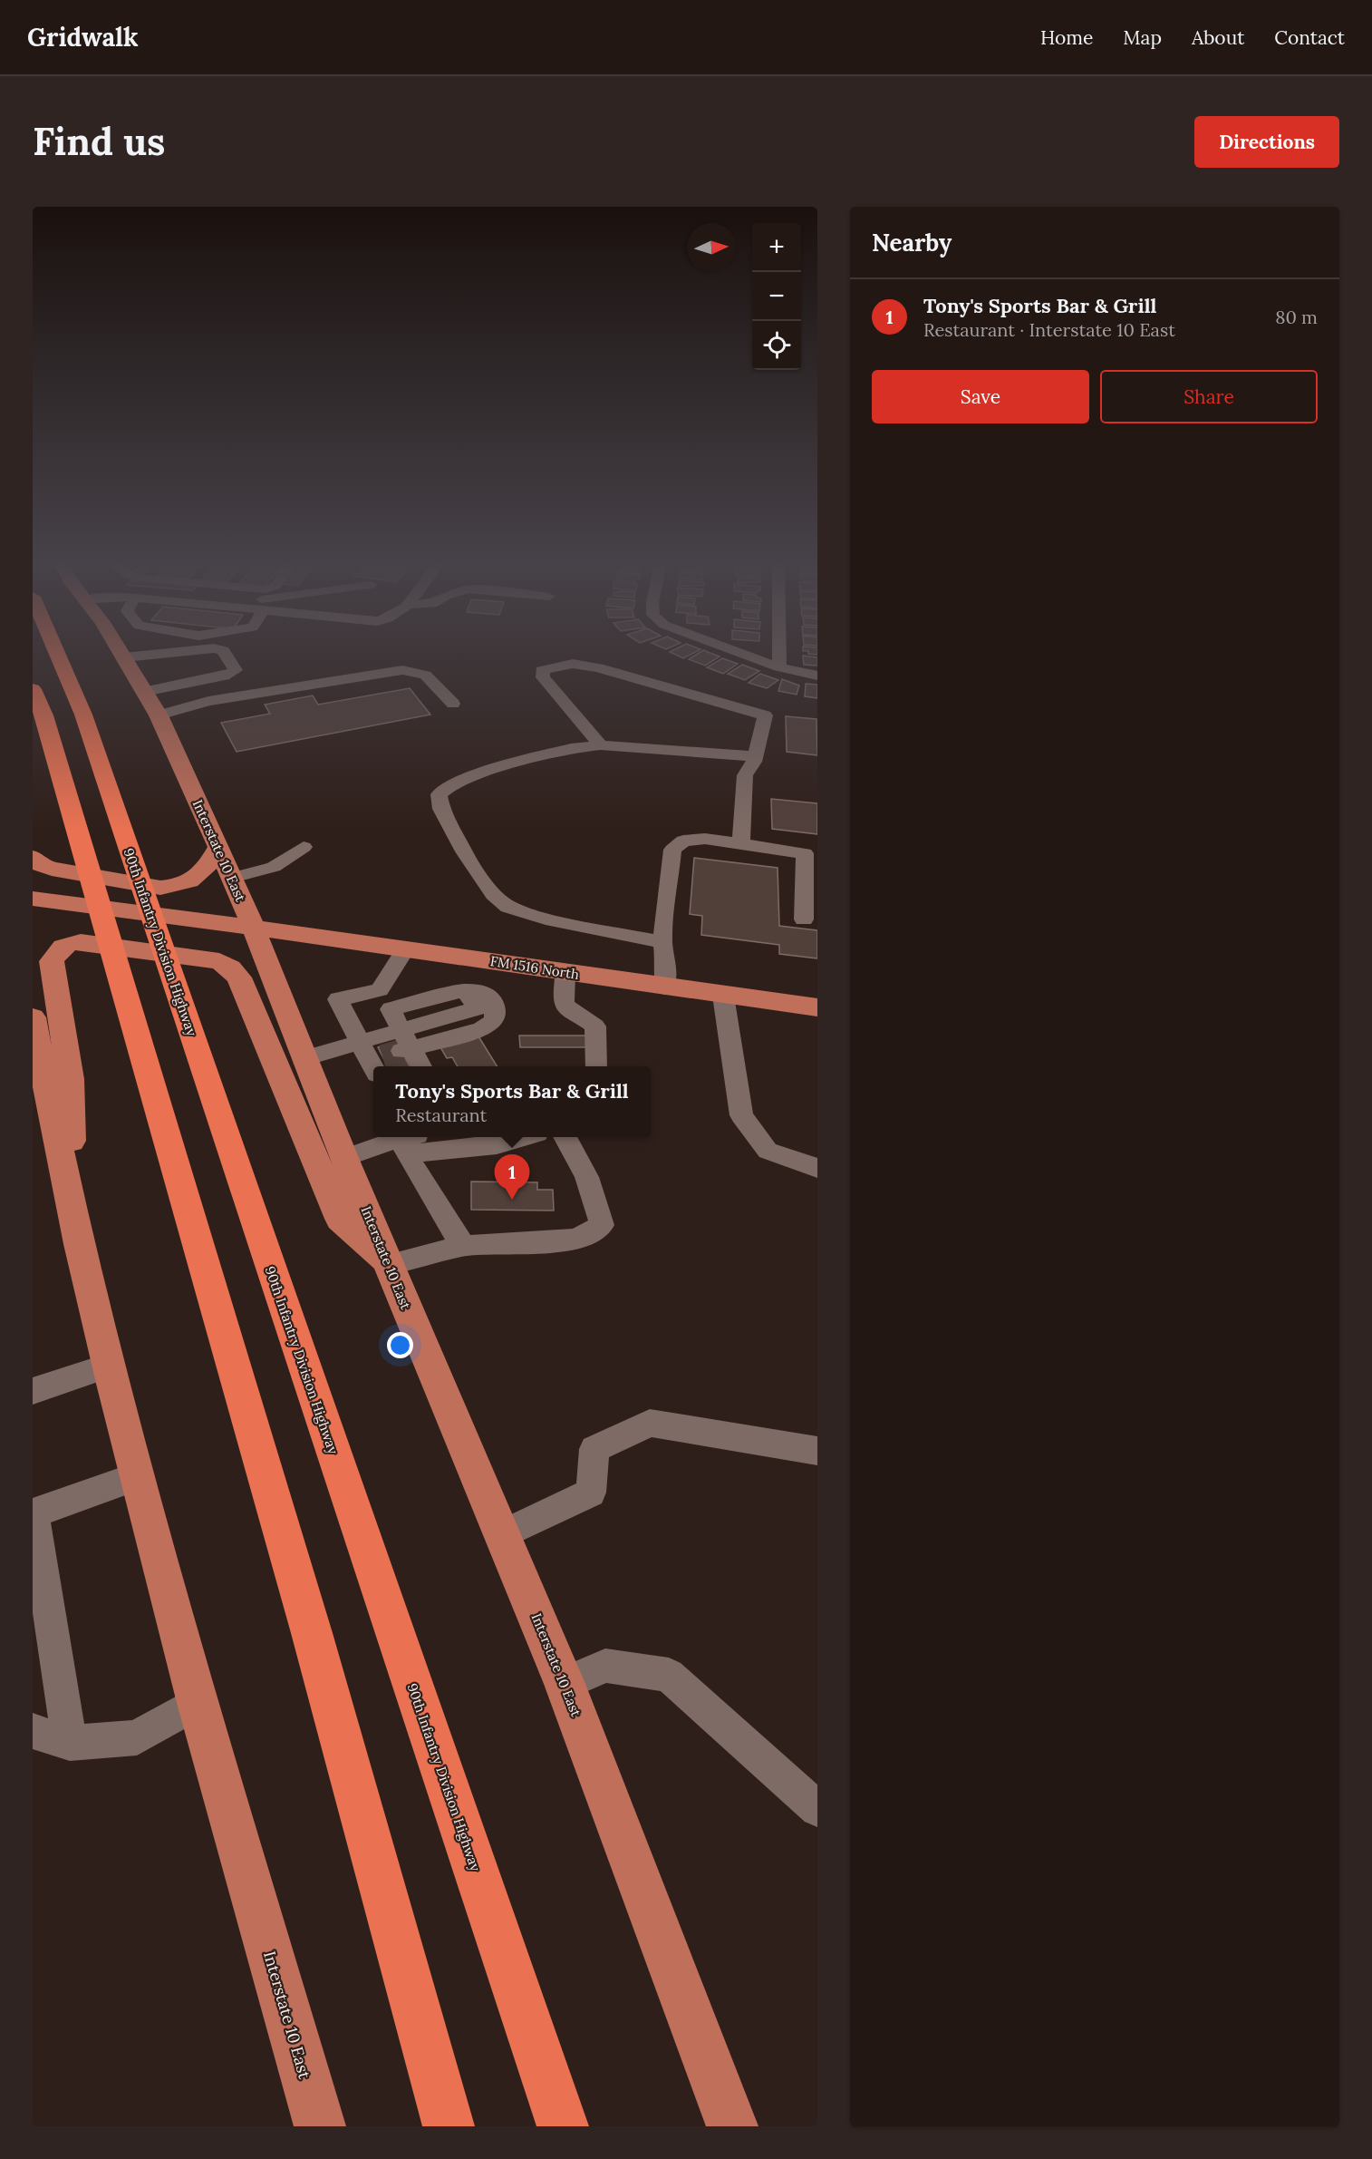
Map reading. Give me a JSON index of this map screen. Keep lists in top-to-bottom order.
{
  "streets": {
    "highway": ["90th Infantry Division Highway"],
    "main road": ["Interstate 10 East", "FM 1516 North"]
  },
  "crossings": [
    ["Interstate 10 East", "FM 1516 North"]
  ],
  "north": "right",
  "page": {
    "header": "Gridwalk",
    "nav": [
      "Home",
      "Map",
      "About",
      "Contact"
    ],
    "buttons": [
      "Directions",
      ["Save", "Share"]
    ],
    "title": "Find us",
    "heading": "Nearby",
    "map_buttons": ["+", "−"],
    "list": [
      {
        "mark": "1",
        "name": "Tony's Sports Bar & Grill",
        "note": "Restaurant · Interstate 10 East",
        "value": "80 m"
      }
    ],
    "popup": ["Tony's Sports Bar & Grill", "Restaurant"],
    "pins": "1"
  }
}
